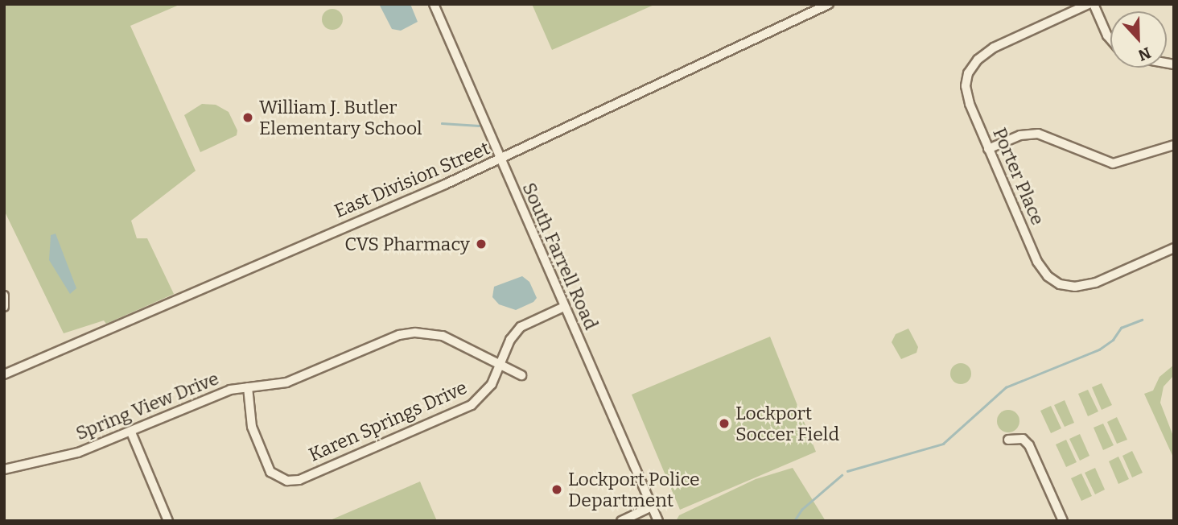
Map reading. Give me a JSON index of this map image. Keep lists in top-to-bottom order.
{
  "streets": {
    "street": [
      "Porter Place",
      "East Division Street",
      "South Farrell Road",
      "Spring View Drive",
      "Karen Springs Drive"
    ]
  },
  "crossings": [
    ["East Division Street", "South Farrell Road"],
    ["South Farrell Road", "Karen Springs Drive"],
    ["Spring View Drive", "Karen Springs Drive"]
  ],
  "places": [
    "William J. Butler Elementary School",
    "CVS Pharmacy",
    "Lockport Soccer Field",
    "Lockport Police Department"
  ],
  "north": "bottom"
}
